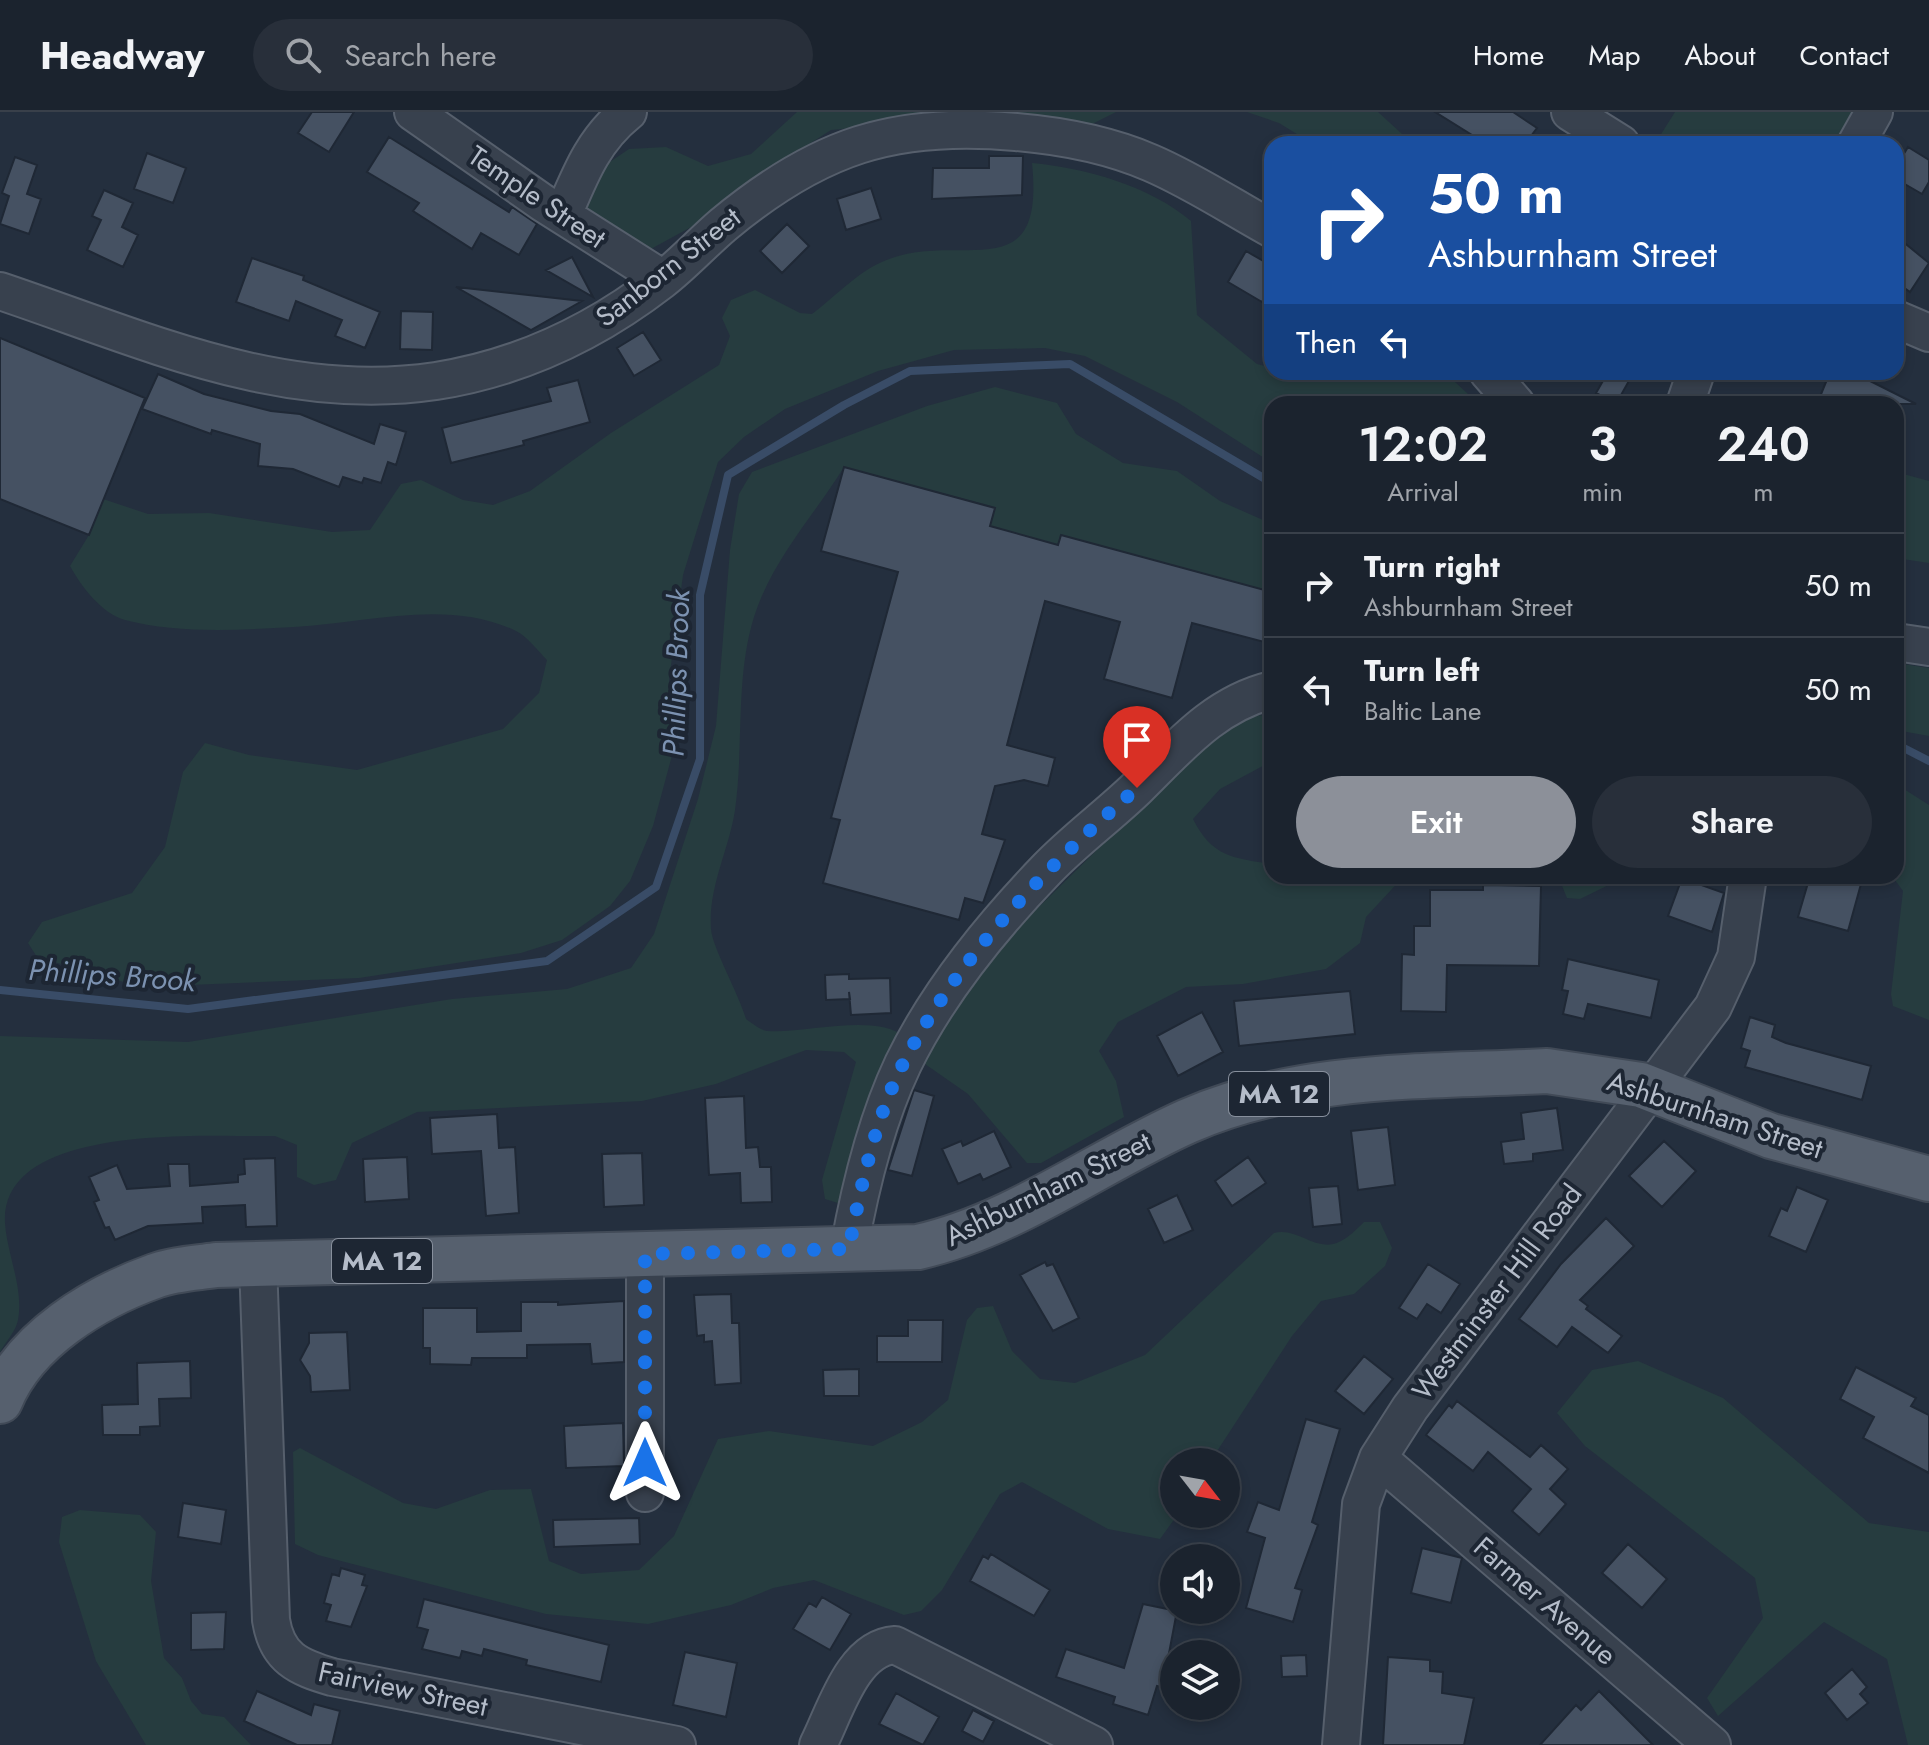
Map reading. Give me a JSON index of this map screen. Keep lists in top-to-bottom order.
{
  "streets": {
    "main road": ["MA 12", "Ashburnham Street"],
    "street": [
      "Temple Street",
      "Sanborn Street",
      "Westminster Hill Road",
      "Farmer Avenue",
      "Fairview Street"
    ]
  },
  "crossings": [
    ["Temple Street", "Sanborn Street"],
    ["Ashburnham Street", "Westminster Hill Road"],
    ["Ashburnham Street", "Fairview Street"],
    ["Westminster Hill Road", "Farmer Avenue"]
  ],
  "water": ["Phillips Brook"],
  "north": "bottom right",
  "page": {
    "header": "Headway",
    "search": "Search here",
    "nav": [
      "Home",
      "Map",
      "About",
      "Contact"
    ],
    "turn": ["50 m", "Ashburnham Street"],
    "then": "Then",
    "eta": [
      "12:02",
      "Arrival",
      "3",
      "min",
      "240",
      "m"
    ],
    "list": [
      {
        "name": "Turn right",
        "note": "Ashburnham Street",
        "value": "50 m"
      },
      {
        "name": "Turn left",
        "note": "Baltic Lane",
        "value": "50 m"
      }
    ],
    "buttons": ["Exit", "Share"]
  }
}
